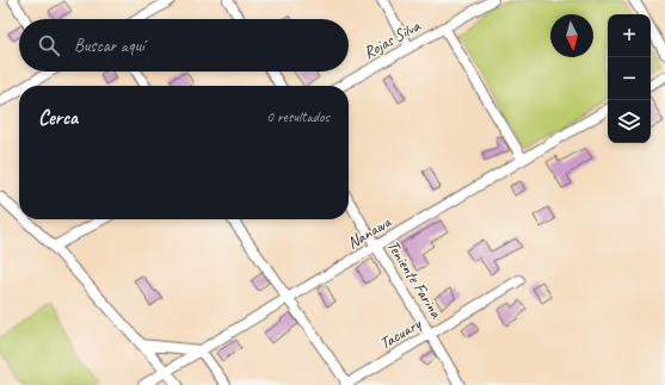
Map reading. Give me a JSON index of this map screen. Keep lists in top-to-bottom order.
{
  "streets": {
    "street": [
      "Rojas Silva",
      "Nanawa",
      "Teniente Farina",
      "Tacuary"
    ]
  },
  "crossings": [
    ["Nanawa", "Teniente Farina"],
    ["Teniente Farina", "Tacuary"]
  ],
  "north": "bottom",
  "page": {
    "map_buttons": ["+", "−"],
    "search": "Buscar aquí",
    "heading": ["Cerca", "0 resultados"]
  }
}
